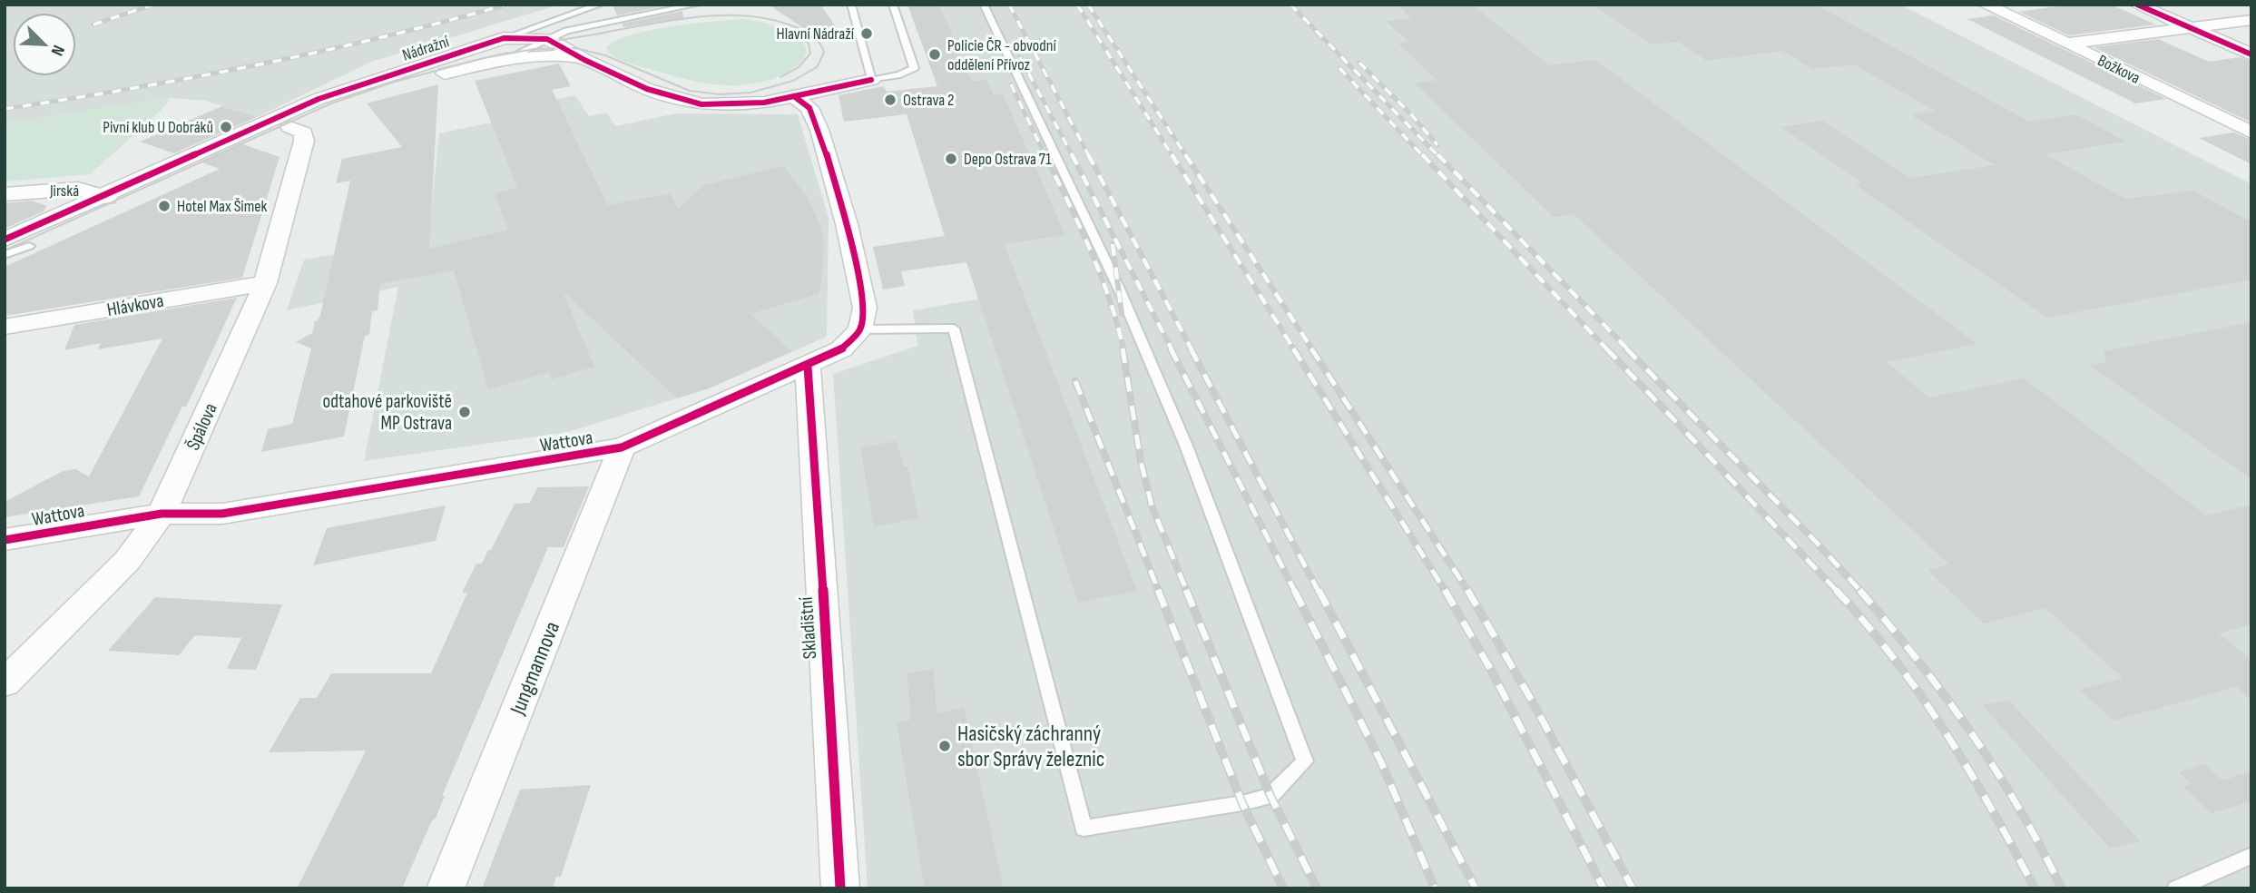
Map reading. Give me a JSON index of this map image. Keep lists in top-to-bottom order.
{
  "streets": {
    "street": [
      "Nádražní",
      "Božkova",
      "Jirská",
      "Hlávkova",
      "Špálova",
      "Wattova",
      "Skladištní",
      "Jungmannova"
    ]
  },
  "crossings": [
    ["Nádražní", "Jirská"],
    ["Nádražní", "Špálova"],
    ["Hlávkova", "Špálova"],
    ["Špálova", "Wattova"],
    ["Wattova", "Skladištní"],
    ["Wattova", "Jungmannova"]
  ],
  "places": [
    "Hlavní Nádraží",
    "Policie ČR - obvodní oddělení Přívoz",
    "Ostrava 2",
    "Pivní klub U Dobráků",
    "Depo Ostrava 71",
    "Hotel Max Šimek",
    "odtahové parkoviště MP Ostrava",
    "Hasičský záchranný sbor Správy železnic"
  ],
  "north": "bottom right"
}
